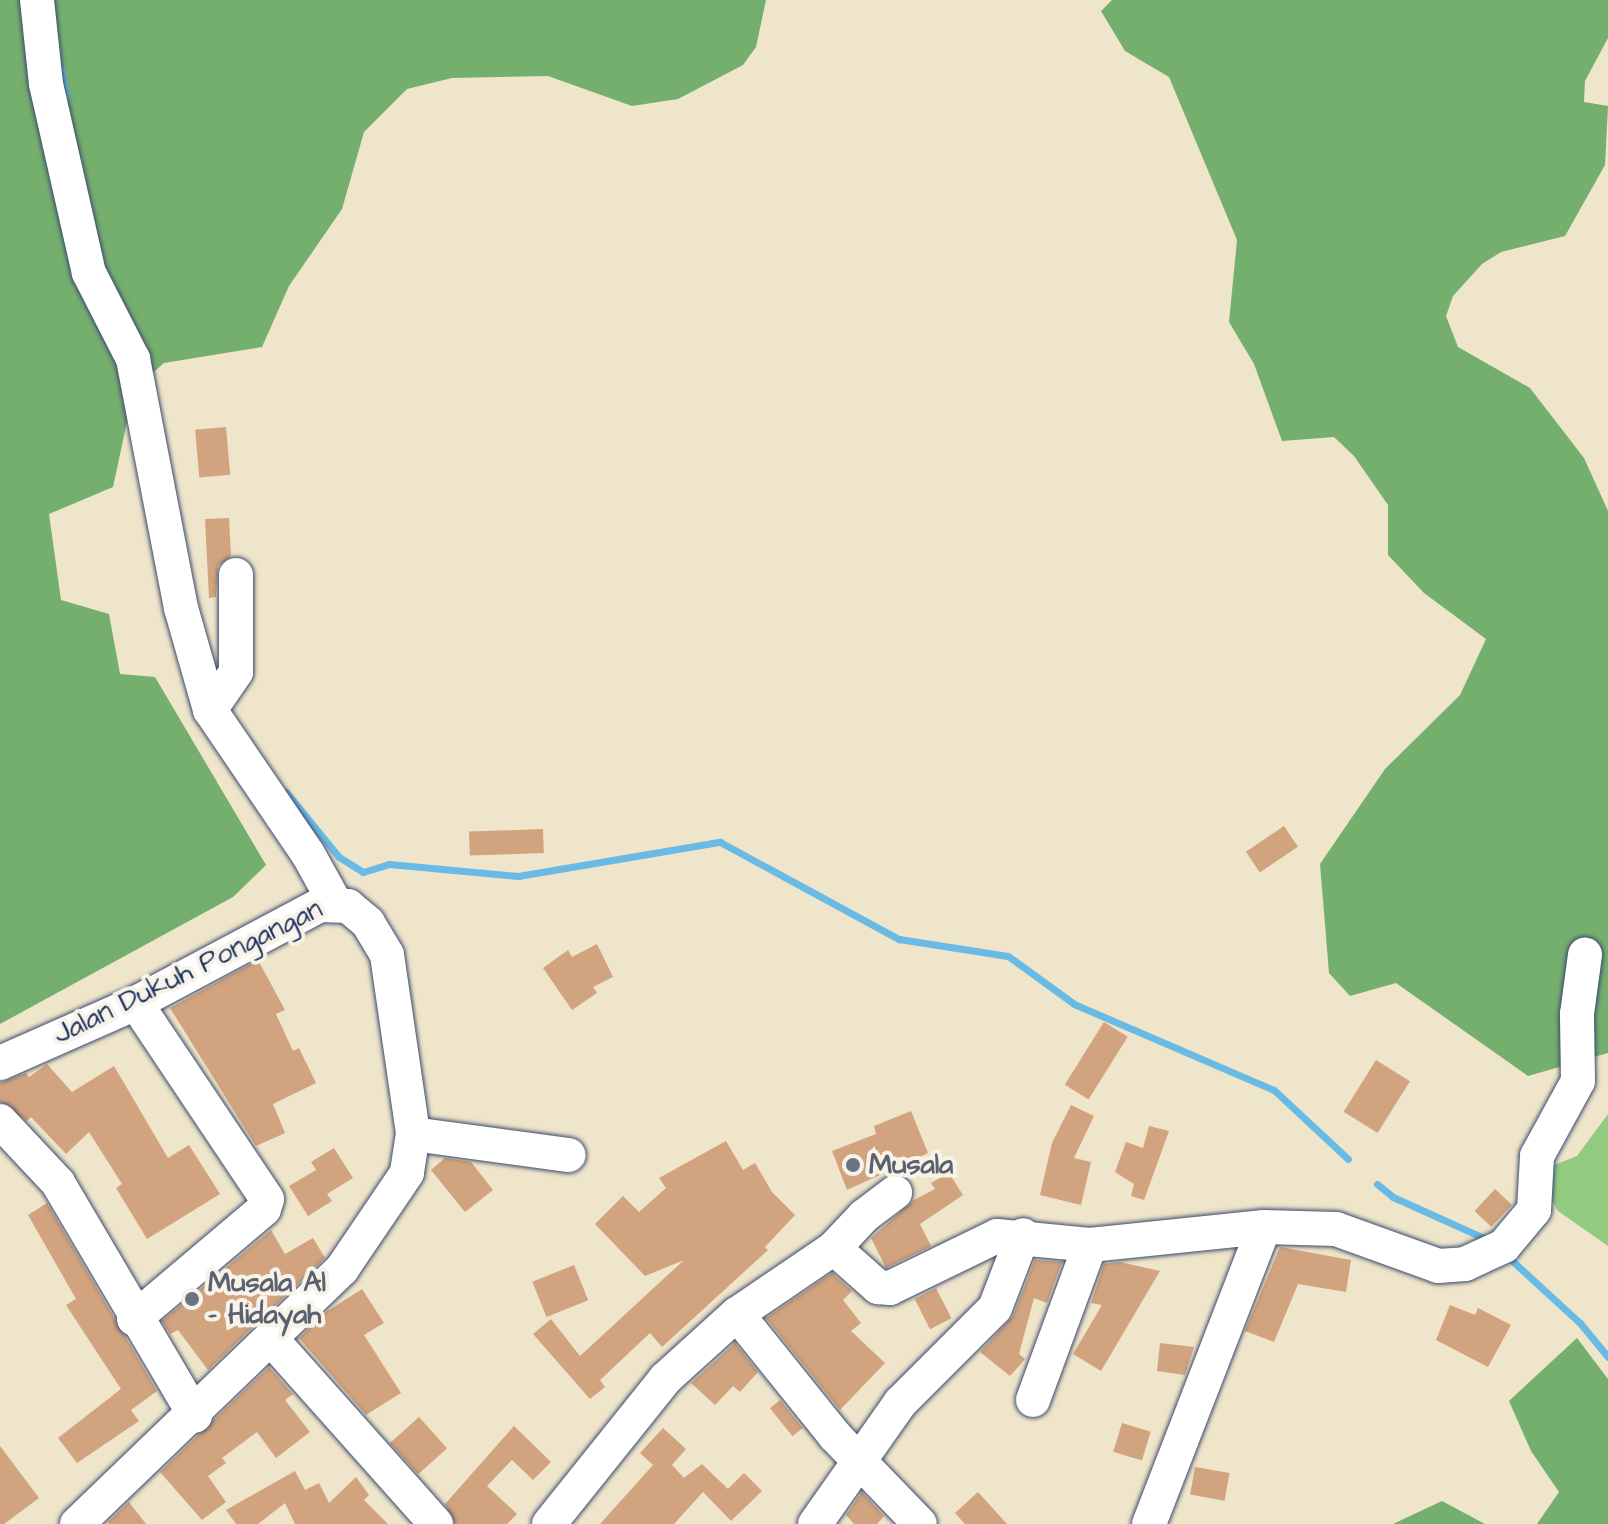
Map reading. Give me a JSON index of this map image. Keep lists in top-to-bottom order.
{
  "streets": {
    "street": ["Jalan Dukuh Pongangan"]
  },
  "places": ["Musala", "Musala Al - Hidayah"]
}
